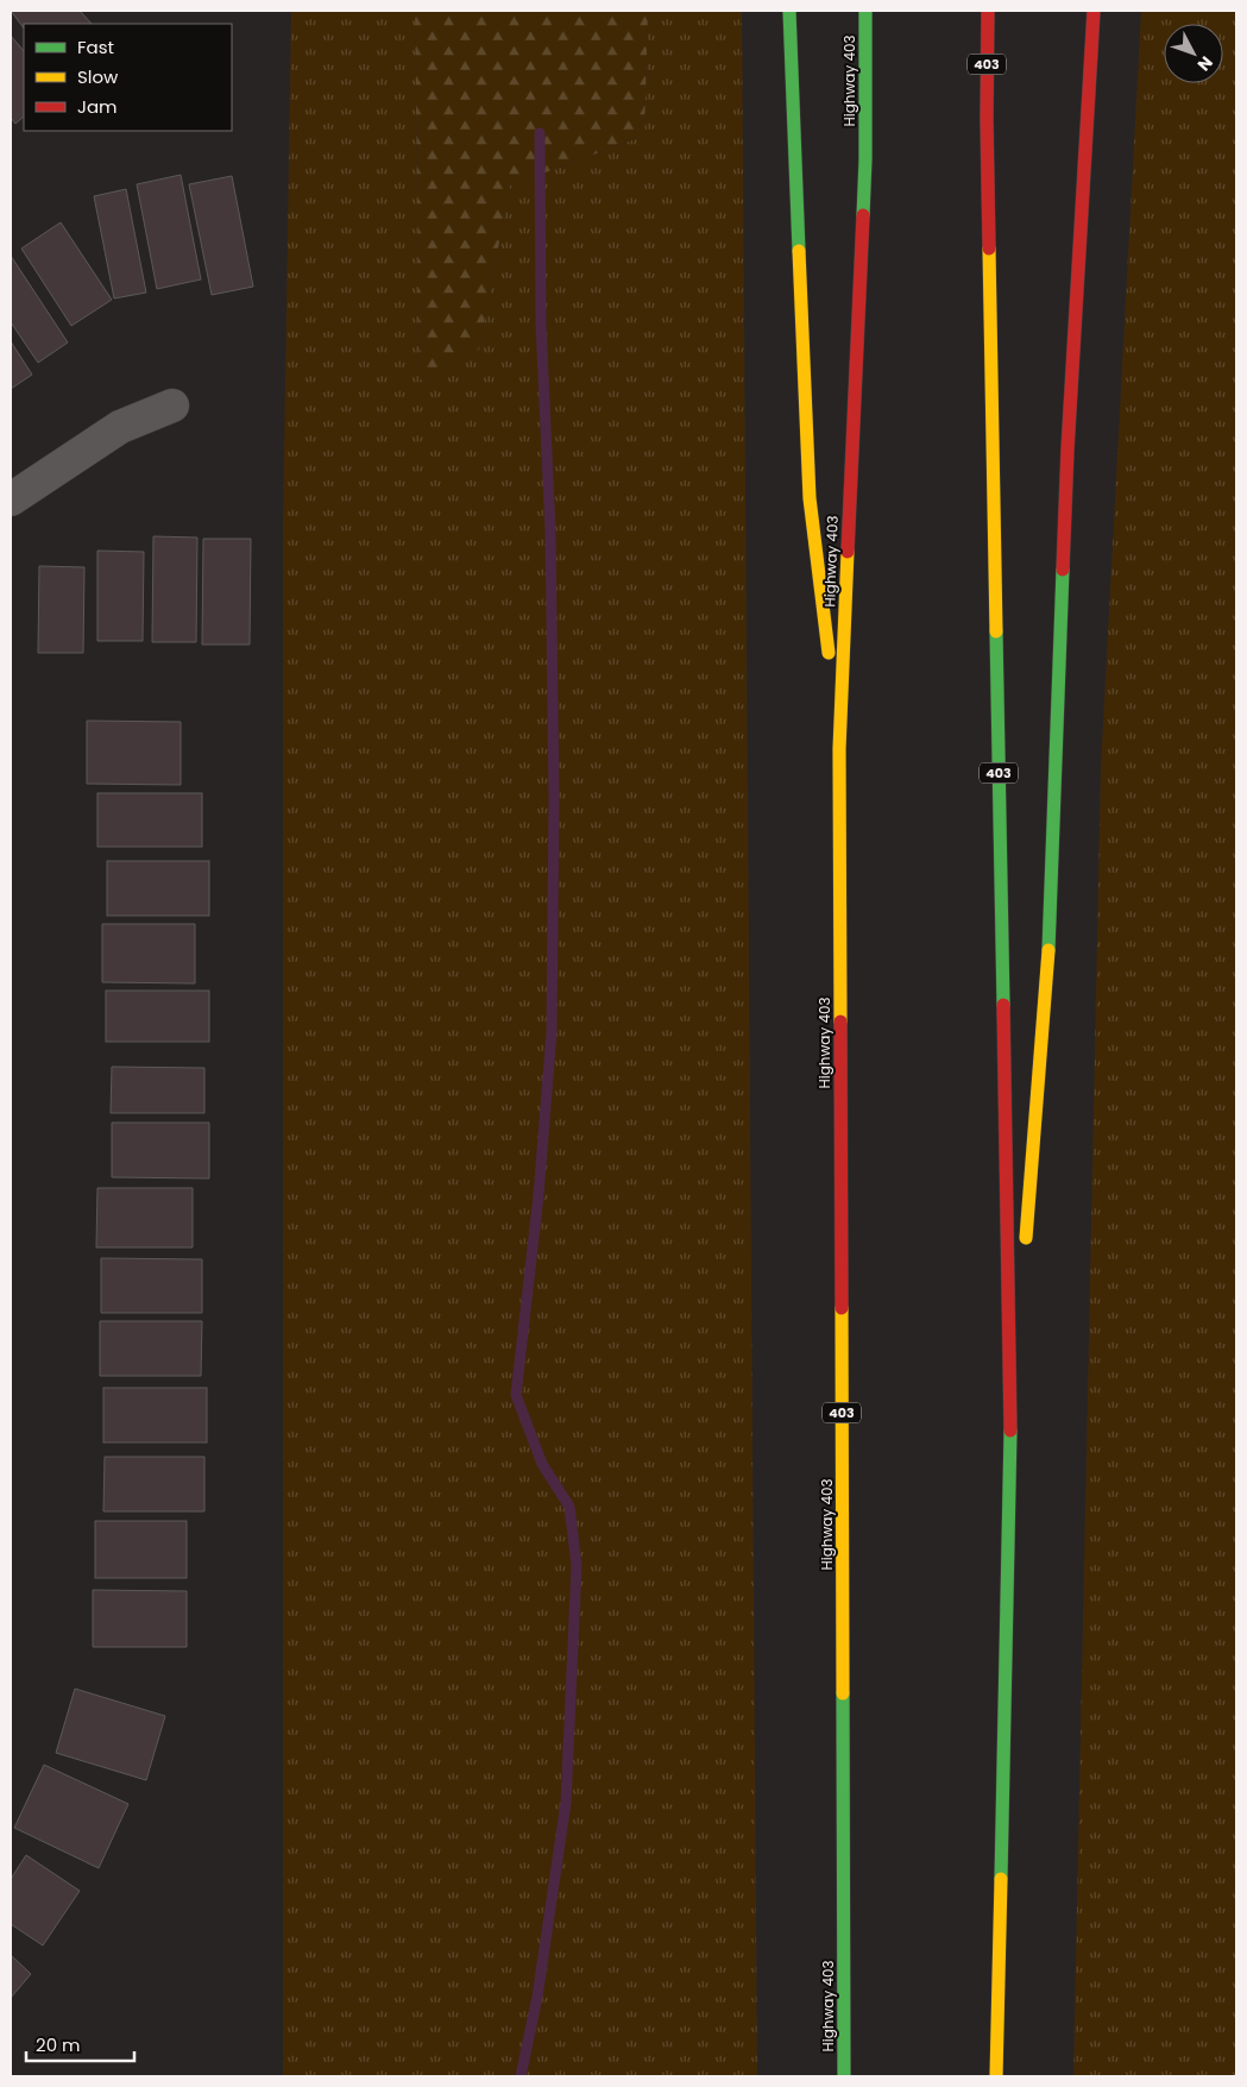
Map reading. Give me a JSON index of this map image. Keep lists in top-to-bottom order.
{
  "streets": {
    "highway": ["403", "Highway 403"]
  },
  "legend": ["Fast", "Slow", "Jam"],
  "scale_bar": "20 m",
  "north": "bottom right"
}
